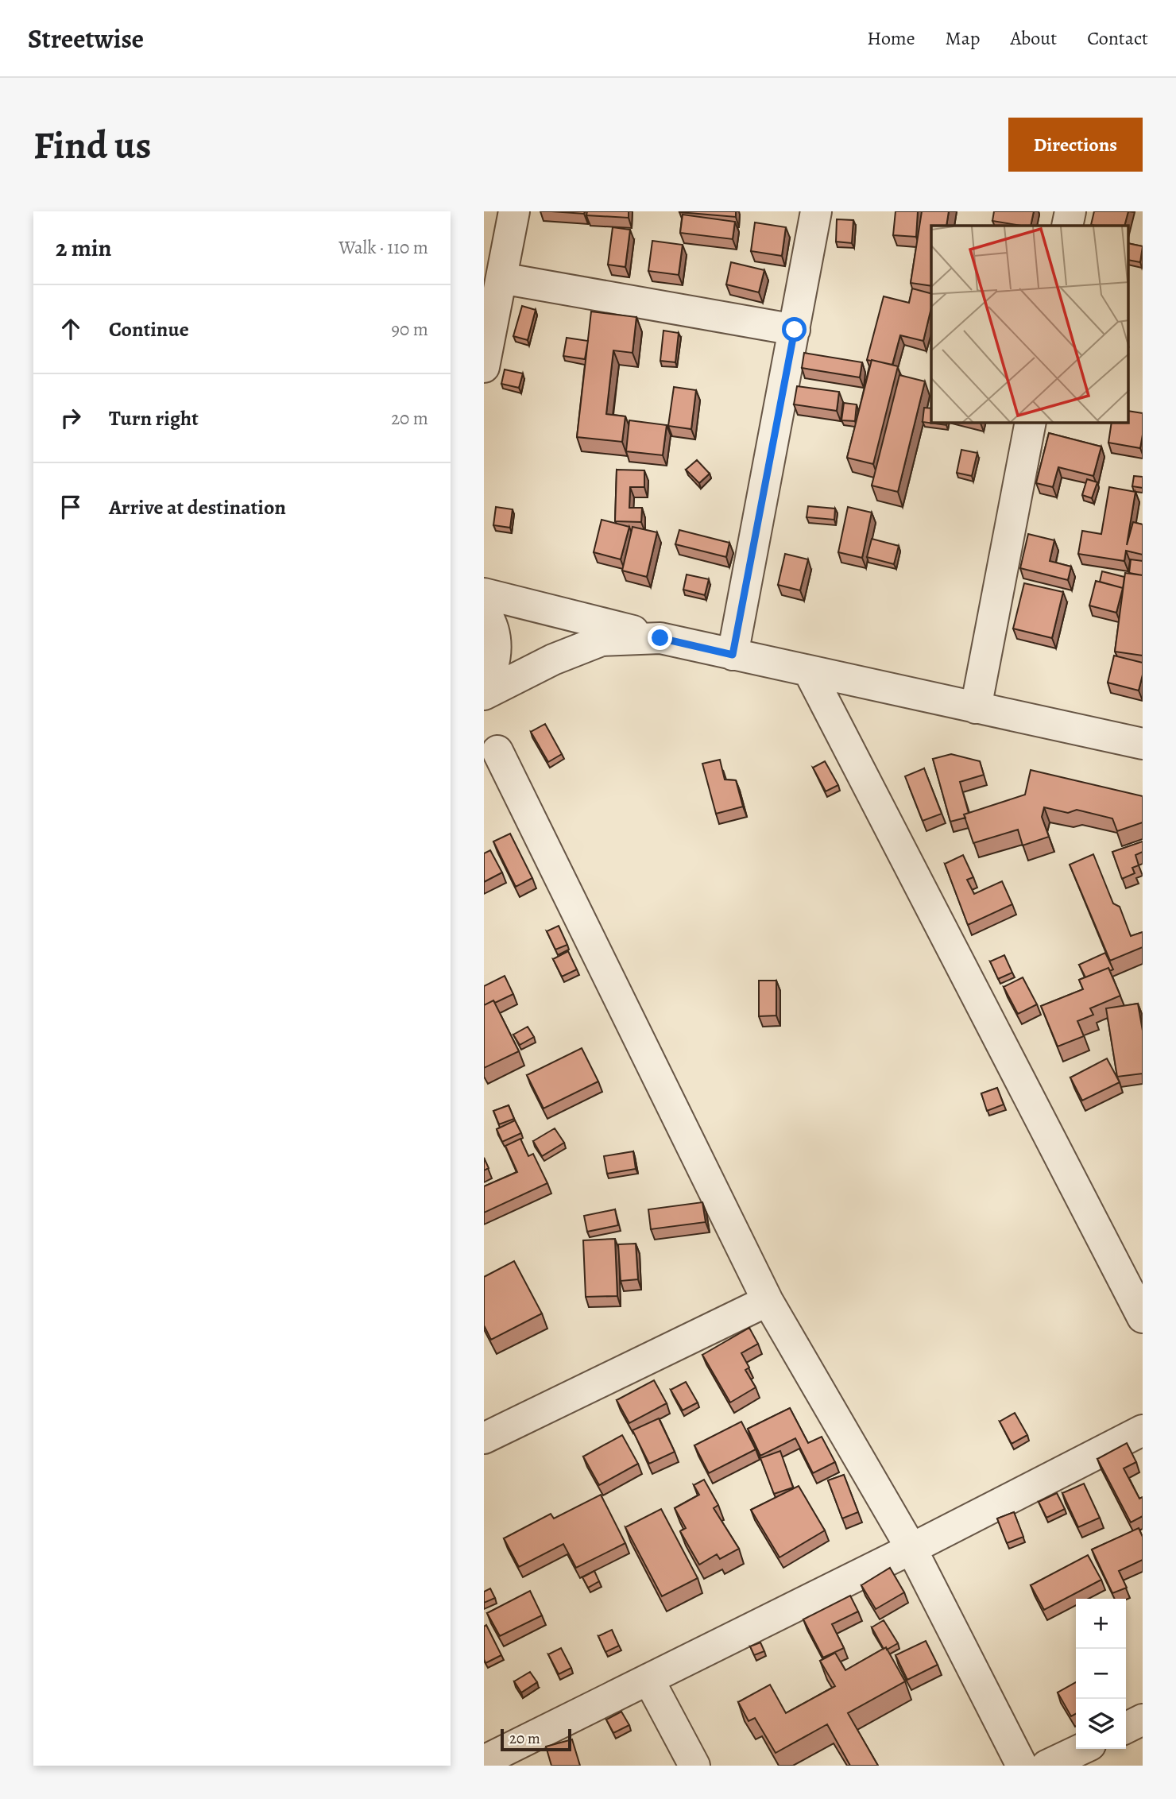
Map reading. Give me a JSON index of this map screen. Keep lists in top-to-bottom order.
{
  "scale_bar": "20 m",
  "page": {
    "header": "Streetwise",
    "nav": [
      "Home",
      "Map",
      "About",
      "Contact"
    ],
    "buttons": "Directions",
    "title": "Find us",
    "heading": ["2 min", "Walk · 110 m"],
    "list": [
      ["Continue", "90 m"],
      ["Turn right", "20 m"],
      "Arrive at destination"
    ],
    "map_buttons": ["+", "−"],
    "scale": "20 m"
  }
}
